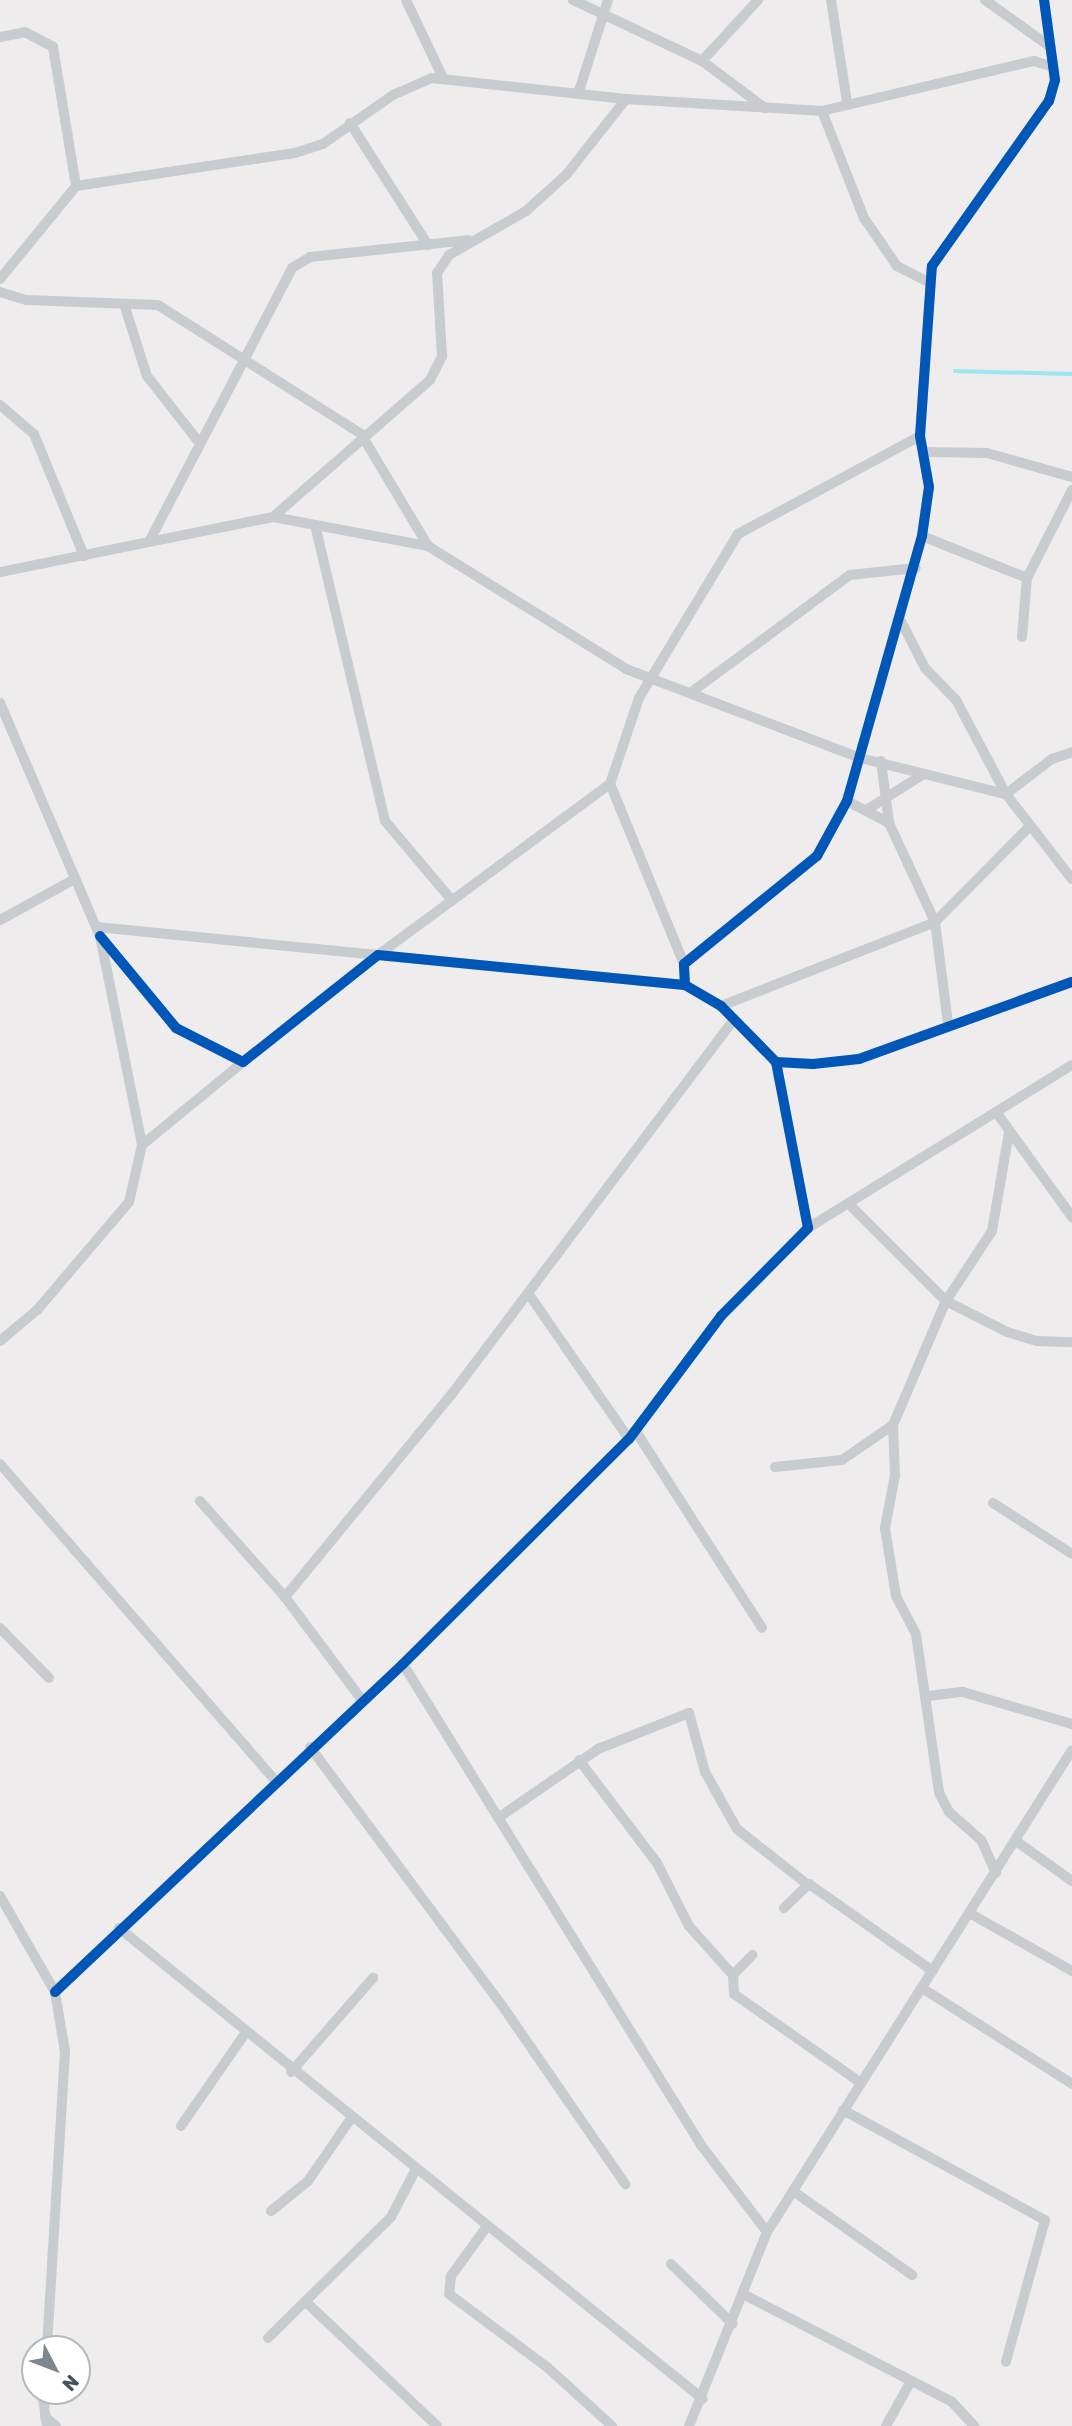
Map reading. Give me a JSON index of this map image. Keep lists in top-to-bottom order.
{
  "north": "bottom right"
}
